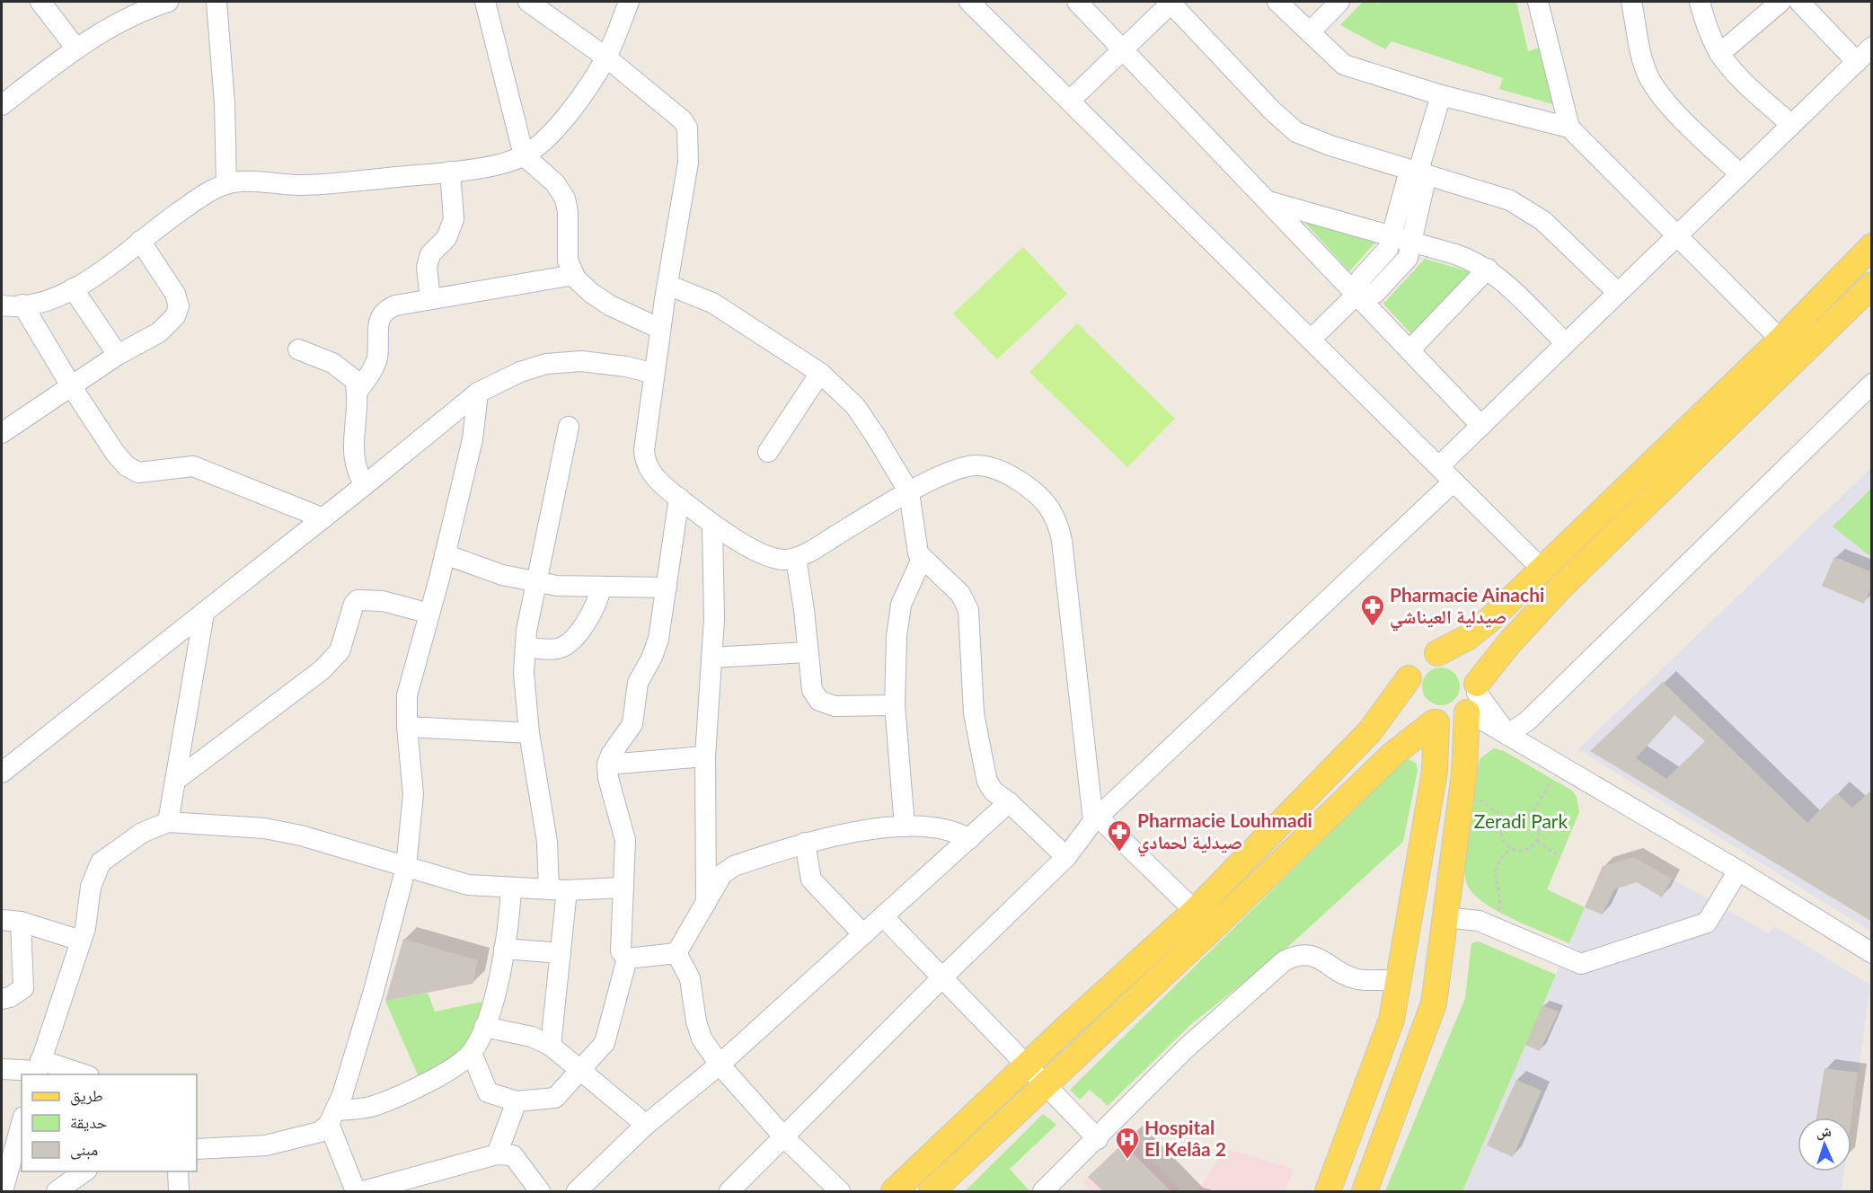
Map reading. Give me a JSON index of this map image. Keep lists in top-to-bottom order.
{
  "parks": ["Zeradi Park"],
  "places": {
    "pharmacy": ["Pharmacie Ainachi صيدلية العيناشي", "Pharmacie Louhmadi صيدلية لحمادي"],
    "hospital": ["Hospital El Kelâa 2"]
  },
  "legend": ["طريق", "حديقة", "مبنى"],
  "north": "top"
}
